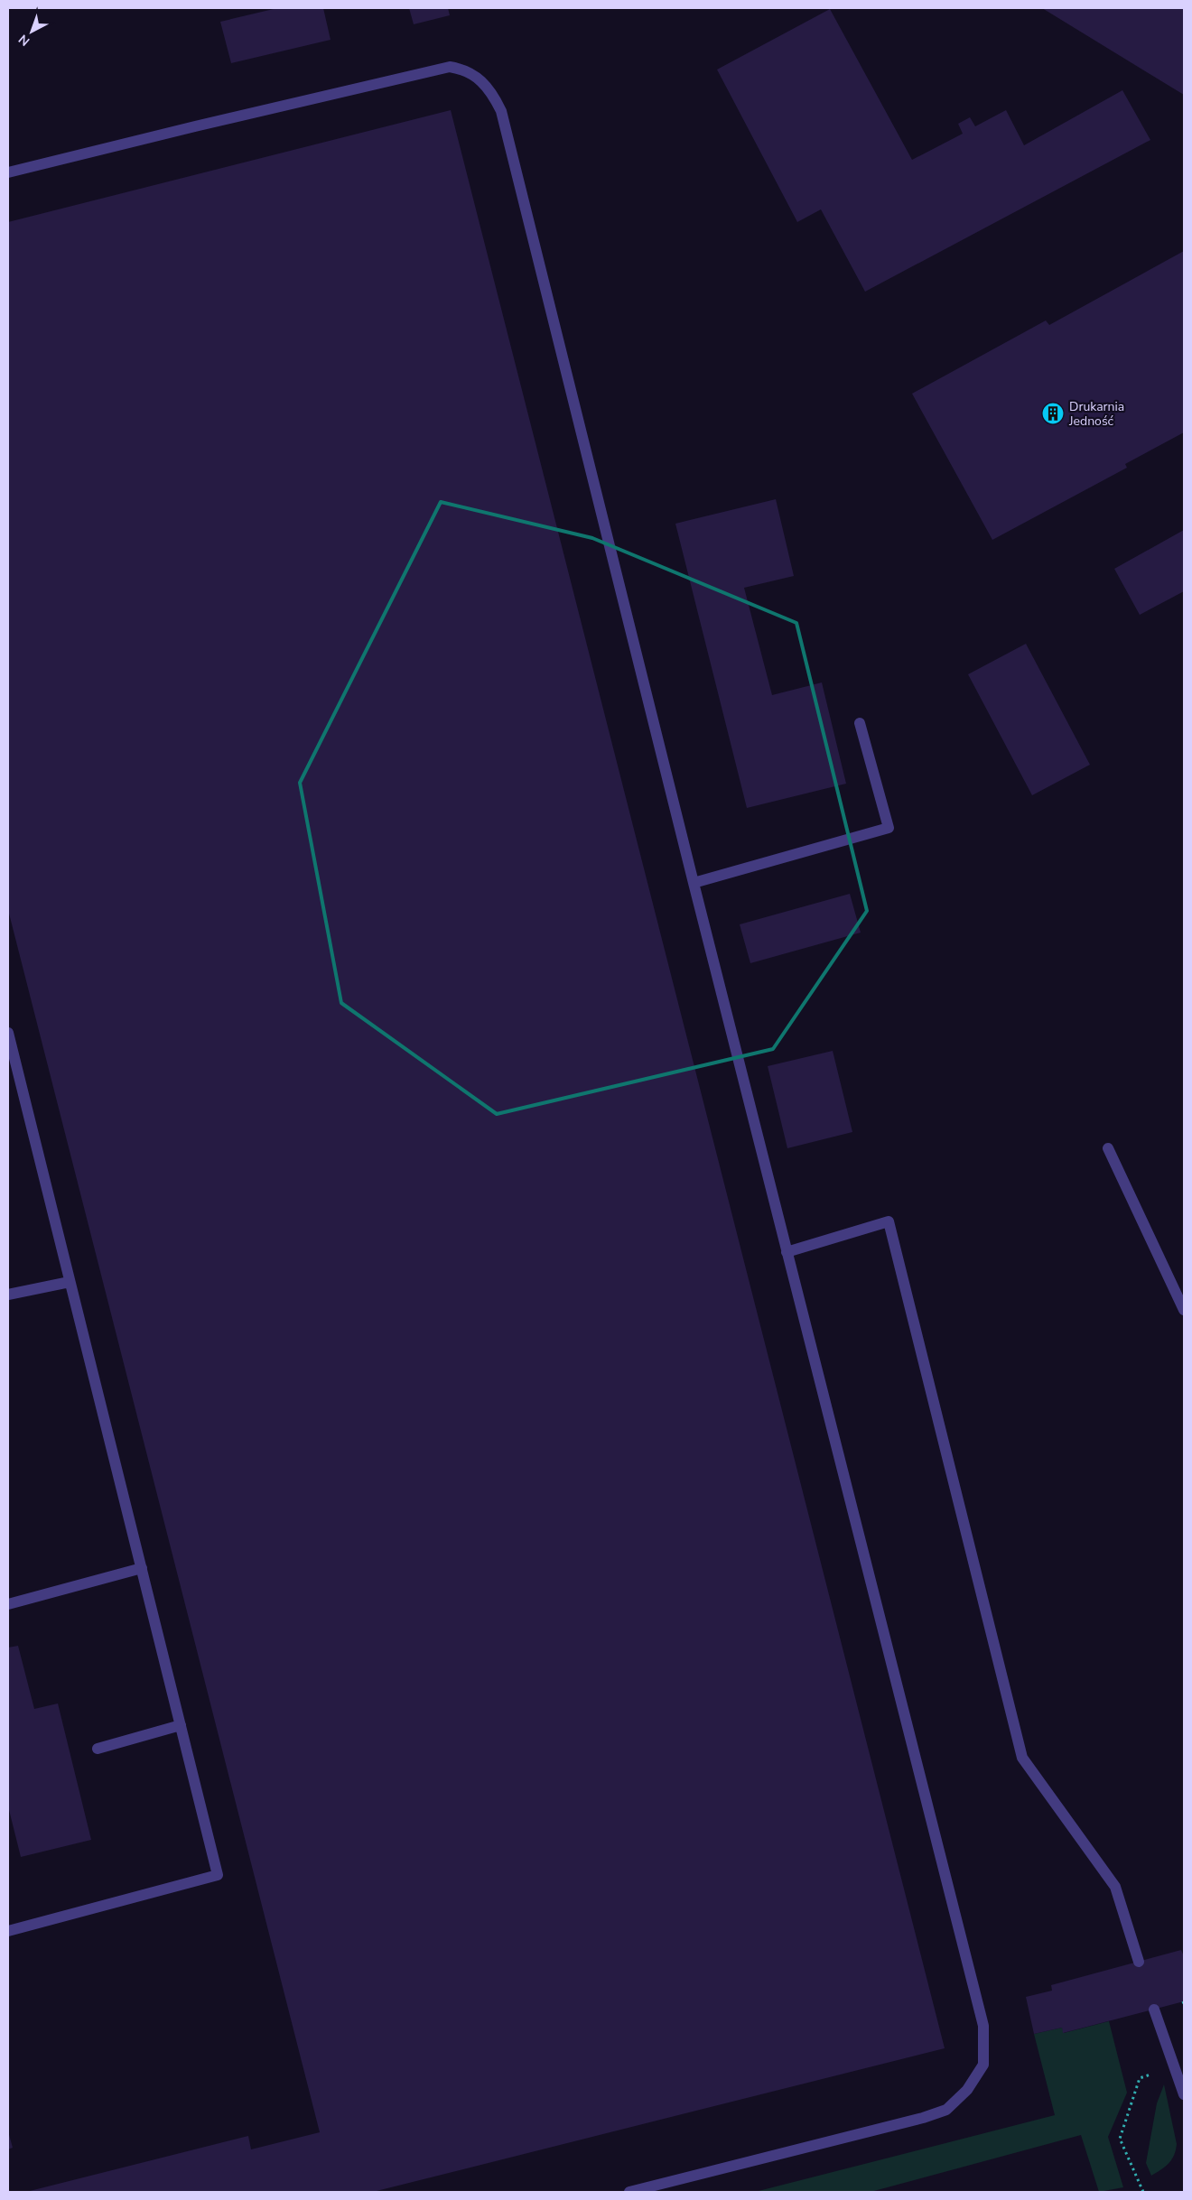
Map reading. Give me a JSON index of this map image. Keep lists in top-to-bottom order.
{
  "places": {
    "building": ["Drukarnia Jedność"]
  },
  "north": "bottom left"
}
